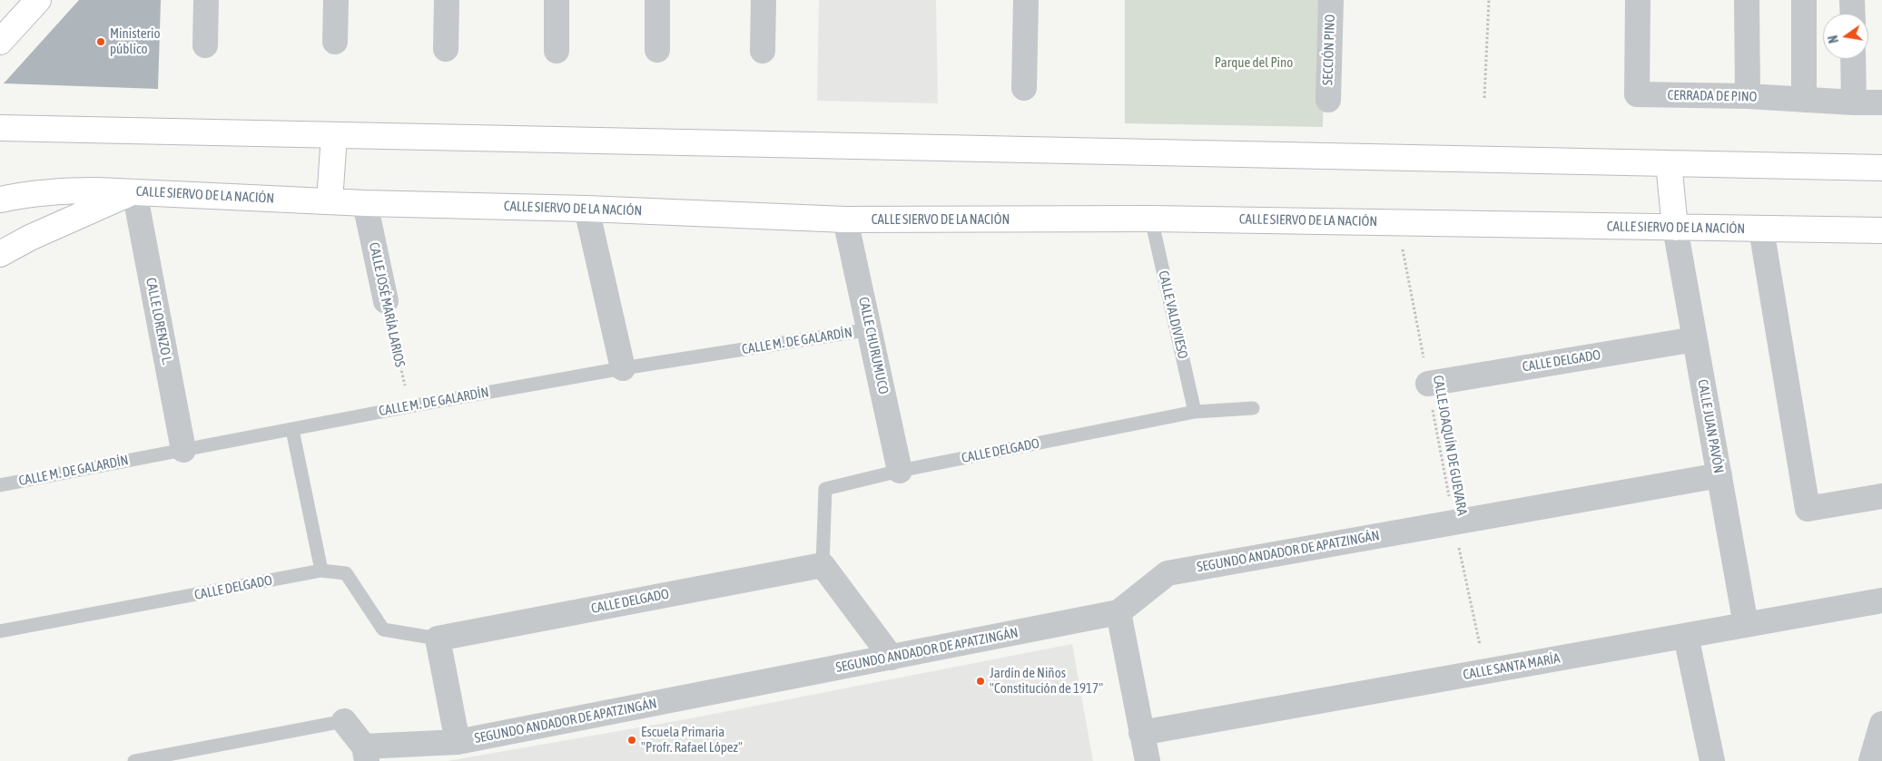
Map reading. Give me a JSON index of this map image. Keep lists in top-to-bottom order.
{
  "streets": {
    "main road": ["CALLE SIERVO DE LA NACIÓN"],
    "street": [
      "SECCIÓN PINO",
      "CERRADA DE PINO",
      "CALLE JOSÉ MARÍA LARIOS",
      "CALLE LORENZO L.",
      "CALLE CHURUMUCO",
      "CALLE DELGADO",
      "CALLE JUAN PAVÓN",
      "SEGUNDO ANDADOR DE APATZINGÁN",
      "CALLE SANTA MARÍA"
    ],
    "lane": ["CALLE VALDIVIESO", "CALLE M. DE GALARDÍN"],
    "path": ["CALLE JOAQUÍN DE GUEVARA"]
  },
  "crossings": [
    ["CALLE SIERVO DE LA NACIÓN", "CALLE JOSÉ MARÍA LARIOS"],
    ["CALLE SIERVO DE LA NACIÓN", "CALLE VALDIVIESO"],
    ["CALLE SIERVO DE LA NACIÓN", "CALLE LORENZO L."],
    ["CALLE SIERVO DE LA NACIÓN", "CALLE CHURUMUCO"],
    ["CALLE SIERVO DE LA NACIÓN", "CALLE JUAN PAVÓN"],
    ["CALLE SIERVO DE LA NACIÓN", "CALLE JOAQUÍN DE GUEVARA"],
    ["CALLE JOSÉ MARÍA LARIOS", "CALLE M. DE GALARDÍN"],
    ["CALLE VALDIVIESO", "CALLE DELGADO"],
    ["CALLE LORENZO L.", "CALLE M. DE GALARDÍN"],
    ["CALLE M. DE GALARDÍN", "CALLE CHURUMUCO"],
    ["CALLE CHURUMUCO", "CALLE DELGADO"],
    ["CALLE DELGADO", "CALLE JUAN PAVÓN"],
    ["CALLE DELGADO", "CALLE JOAQUÍN DE GUEVARA"],
    ["CALLE JUAN PAVÓN", "SEGUNDO ANDADOR DE APATZINGÁN"],
    ["CALLE JUAN PAVÓN", "CALLE SANTA MARÍA"],
    ["CALLE JOAQUÍN DE GUEVARA", "SEGUNDO ANDADOR DE APATZINGÁN"],
    ["CALLE JOAQUÍN DE GUEVARA", "CALLE SANTA MARÍA"]
  ],
  "parks": ["Parque del Pino"],
  "places": ["Ministerio público", "Jardín de Niños \"Constitución de 1917\"", "Escuela Primaria \"Profr. Rafael López\""],
  "north": "left"
}
